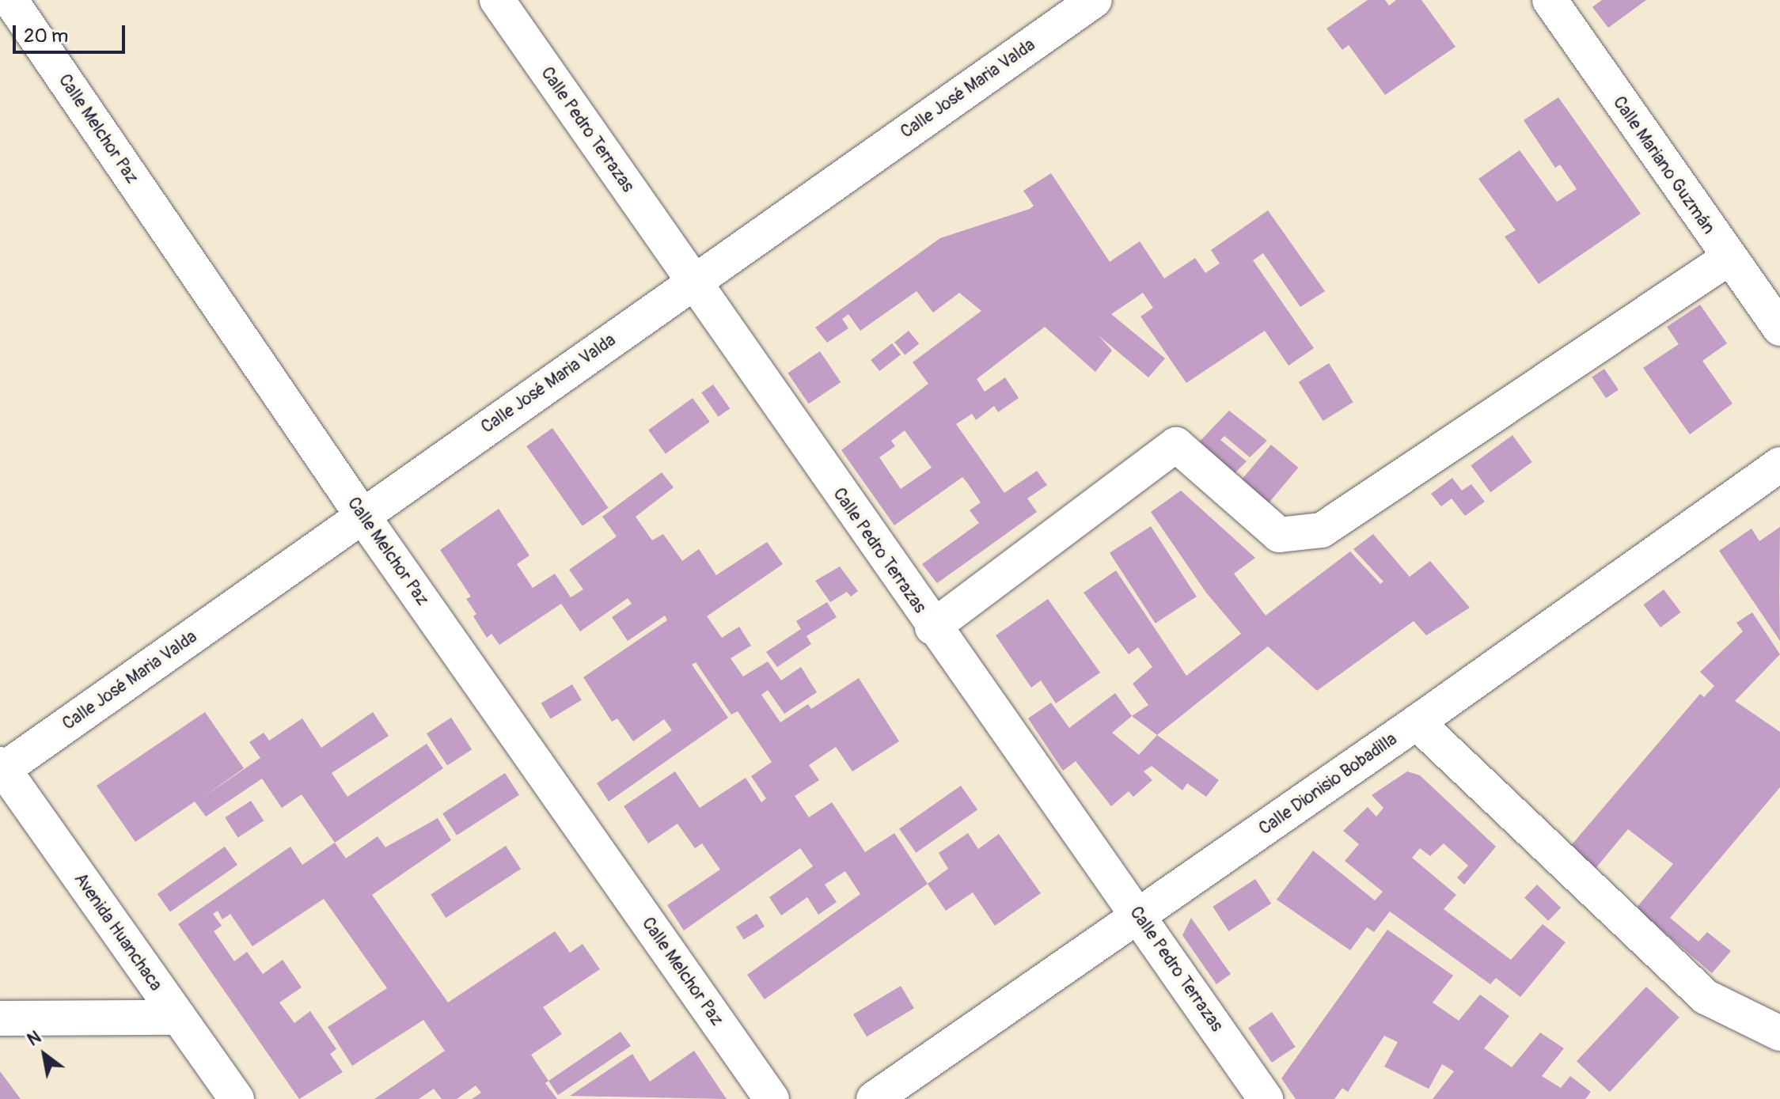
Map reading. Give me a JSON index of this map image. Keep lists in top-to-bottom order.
{
  "streets": {
    "street": [
      "Calle José Maria Valda",
      "Calle Melchor Paz",
      "Calle Pedro Terrazas",
      "Calle Mariano Guzmán",
      "Calle Dionisio Bobadilla",
      "Avenida Huanchaca"
    ]
  },
  "crossings": [
    ["Calle José Maria Valda", "Calle Melchor Paz"],
    ["Calle José Maria Valda", "Calle Pedro Terrazas"],
    ["Calle José Maria Valda", "Avenida Huanchaca"],
    ["Calle Pedro Terrazas", "Calle Dionisio Bobadilla"]
  ],
  "scale_bar": "20 m",
  "north": "top left"
}
